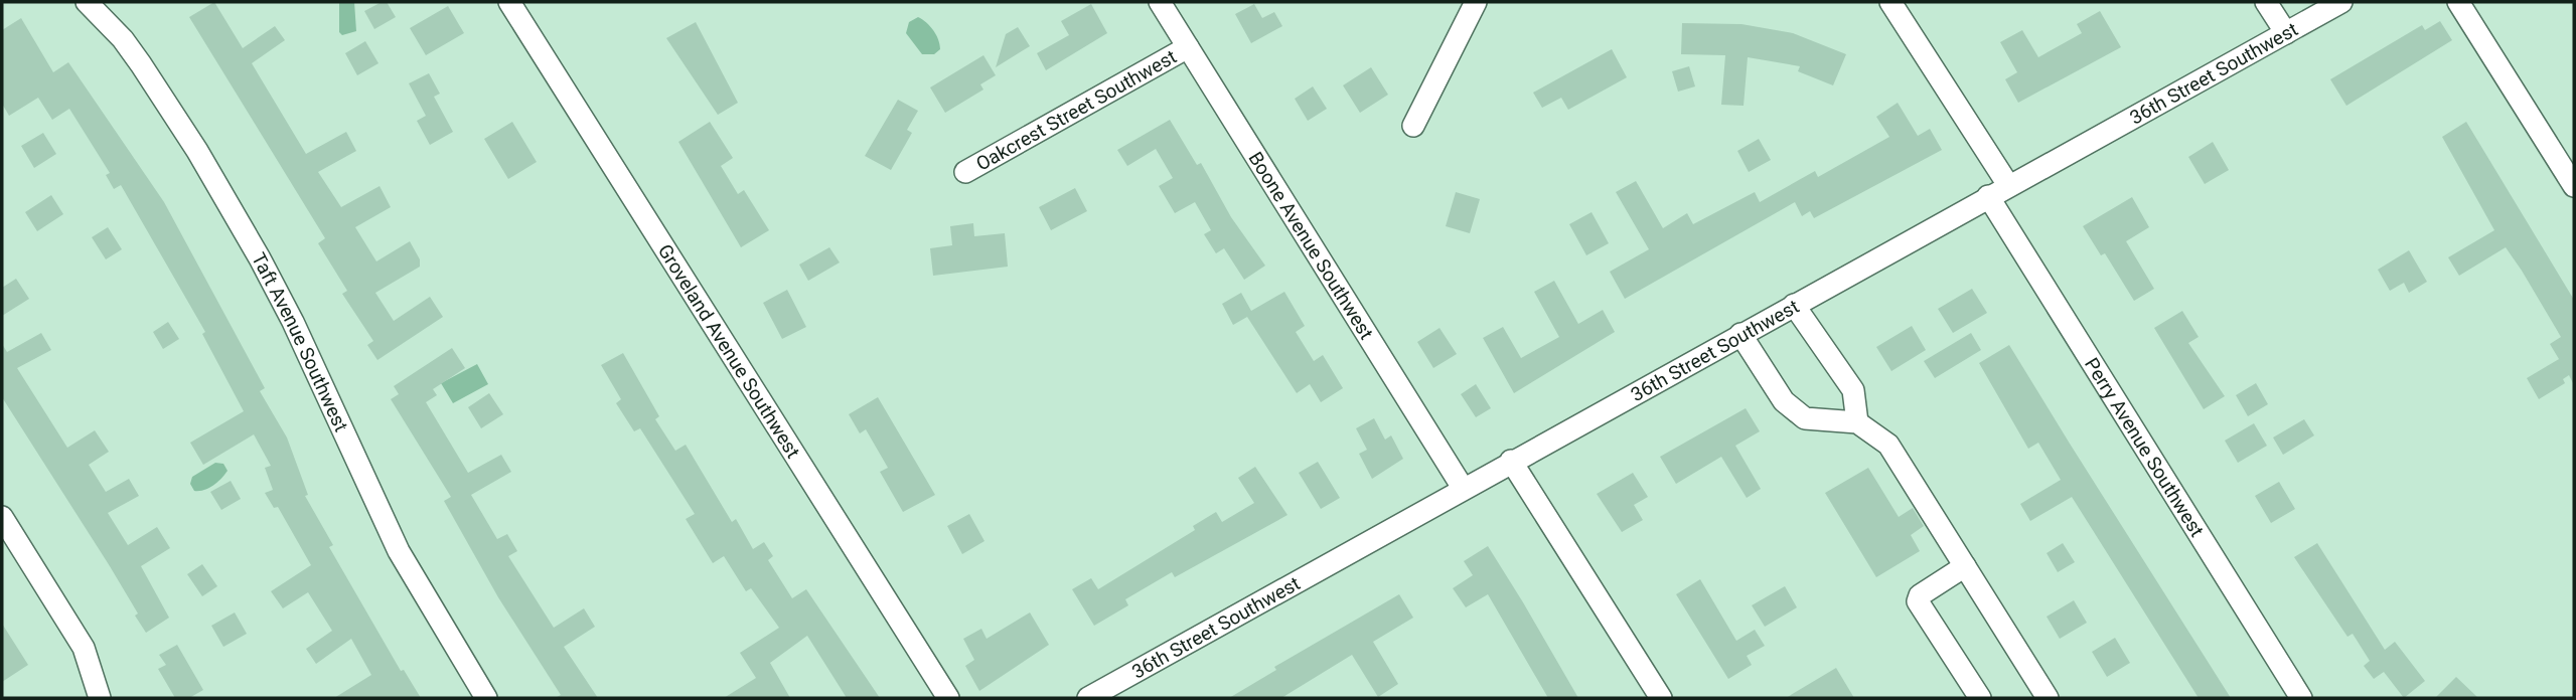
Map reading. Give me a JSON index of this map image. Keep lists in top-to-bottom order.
{
  "streets": {
    "street": [
      "36th Street Southwest",
      "Oakcrest Street Southwest",
      "Boone Avenue Southwest",
      "Taft Avenue Southwest",
      "Groveland Avenue Southwest",
      "Perry Avenue Southwest"
    ]
  },
  "crossings": [
    ["36th Street Southwest", "Boone Avenue Southwest"],
    ["36th Street Southwest", "Perry Avenue Southwest"],
    ["Oakcrest Street Southwest", "Boone Avenue Southwest"]
  ]
}
